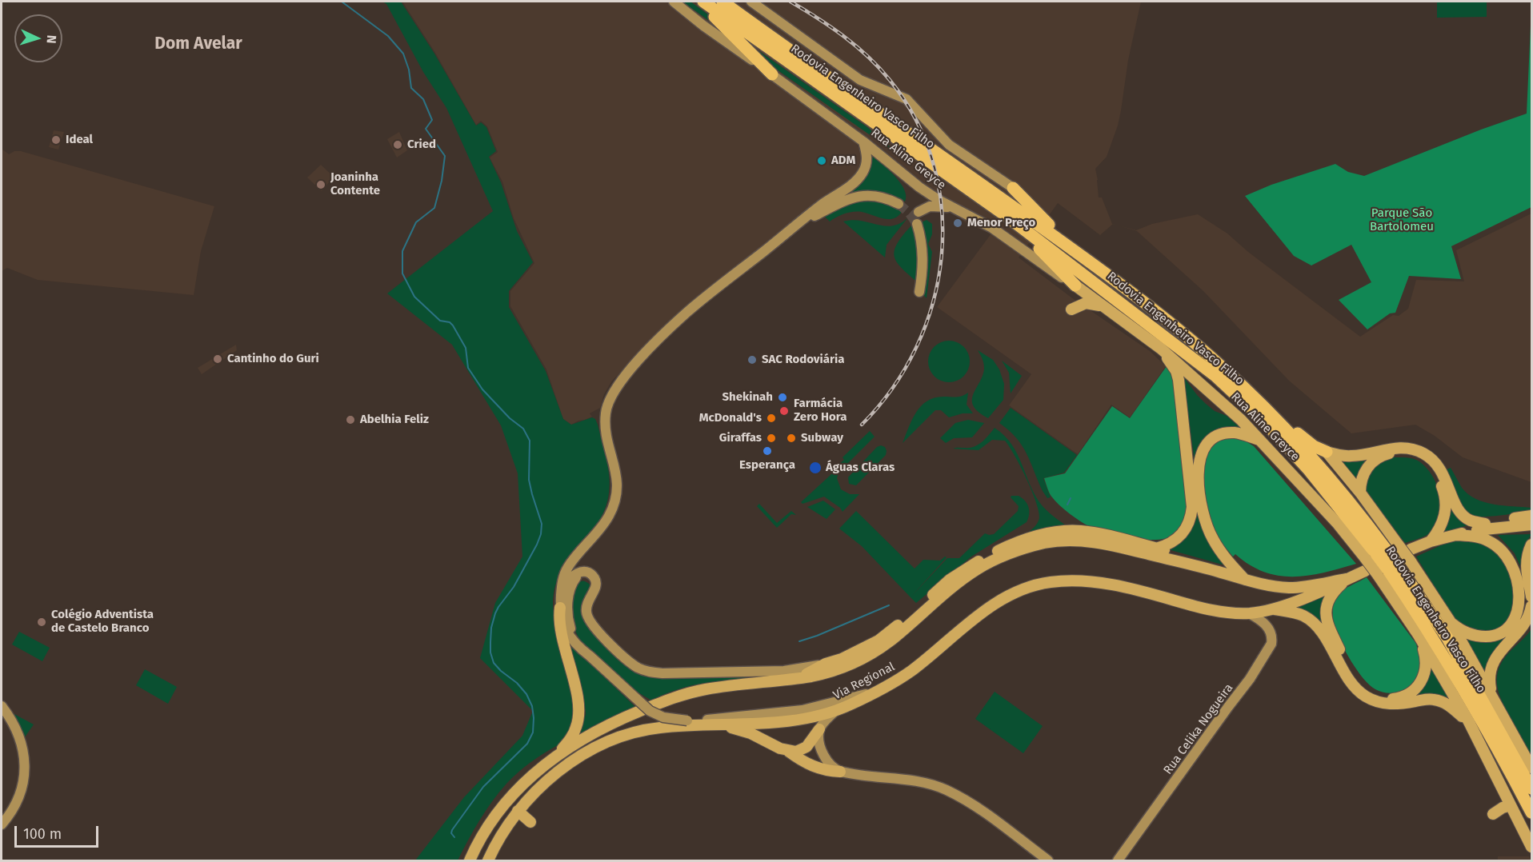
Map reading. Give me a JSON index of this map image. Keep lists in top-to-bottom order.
{
  "streets": {
    "highway": ["Rodovia Engenheiro Vasco Filho"],
    "main road": ["Rua Aline Greyce", "Via Regional", "Rua Celika Nogueira"]
  },
  "crossings": [
    ["Rodovia Engenheiro Vasco Filho", "Rua Aline Greyce"],
    ["Via Regional", "Rua Celika Nogueira"]
  ],
  "districts": ["Dom Avelar"],
  "parks": ["Parque São Bartolomeu"],
  "places": [
    "Ideal",
    "Cried",
    "ADM",
    "Joaninha Contente",
    "Menor Preço",
    "Cantinho do Guri",
    "SAC Rodoviária",
    "Shekinah",
    "Farmácia Zero Hora",
    "McDonald's",
    "Abelhia Feliz",
    "Giraffas",
    "Subway",
    "Esperança",
    "Águas Claras",
    "Colégio Adventista de Castelo Branco"
  ],
  "scale_bar": "100 m",
  "north": "right"
}
